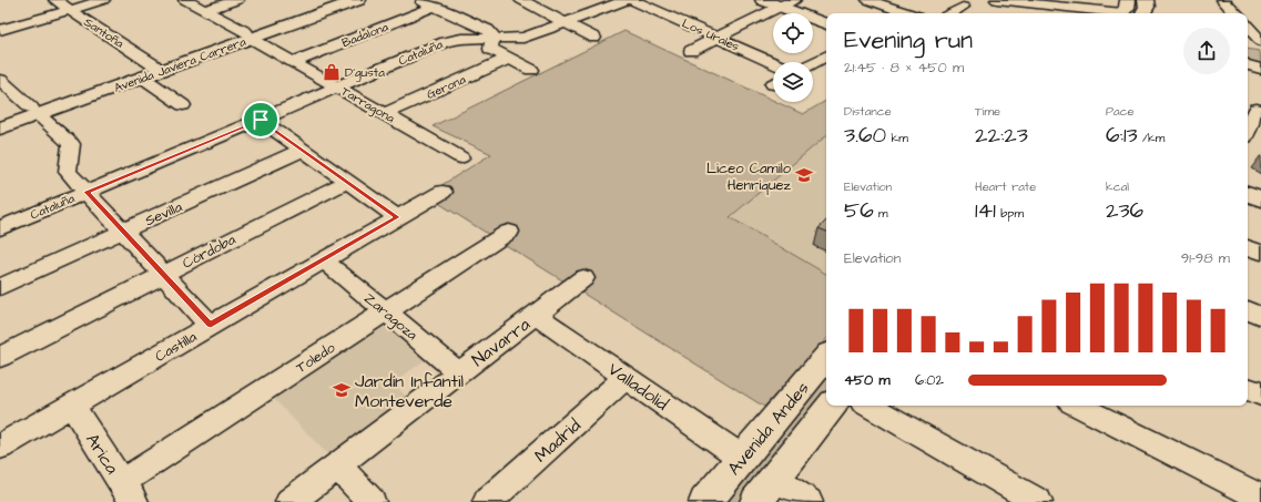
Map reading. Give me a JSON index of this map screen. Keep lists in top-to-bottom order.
{
  "streets": {
    "main road": ["Avenida Javiera Carrera", "Avenida Andes"],
    "street": [
      "Santoña",
      "Badalona",
      "Los Urales",
      "Cataluña",
      "Gerona",
      "Tarragona",
      "Sevilla",
      "Córdoba",
      "Zaragoza",
      "Navarra",
      "Castilla",
      "Toledo",
      "Valladolid",
      "Madrid",
      "Arica"
    ]
  },
  "crossings": [
    ["Santoña", "Avenida Javiera Carrera"],
    ["Badalona", "Tarragona"],
    ["Cataluña", "Tarragona"],
    ["Avenida Javiera Carrera", "Tarragona"],
    ["Gerona", "Tarragona"],
    ["Zaragoza", "Navarra"],
    ["Zaragoza", "Castilla"],
    ["Zaragoza", "Toledo"],
    ["Navarra", "Valladolid"],
    ["Castilla", "Arica"],
    ["Toledo", "Arica"],
    ["Valladolid", "Avenida Andes"],
    ["Valladolid", "Madrid"]
  ],
  "places": {
    "shop": ["D'gusta"],
    "school or university": ["Liceo Camilo Henríquez", "Jardín Infantil Monteverde"]
  },
  "page": {
    "heading": ["Evening run", "21:45 · 8 × 450 m"],
    "stats": [
      ["Distance", "3.60 km"],
      ["Time", "22:23"],
      ["Pace", "6:13 /km"],
      ["Elevation", "56 m"],
      ["Heart rate", "141 bpm"],
      ["kcal", "236"]
    ],
    "chart": ["Elevation", "91–98 m"],
    "list": [
      {
        "name": "450 m",
        "note": "6:02"
      }
    ]
  }
}
